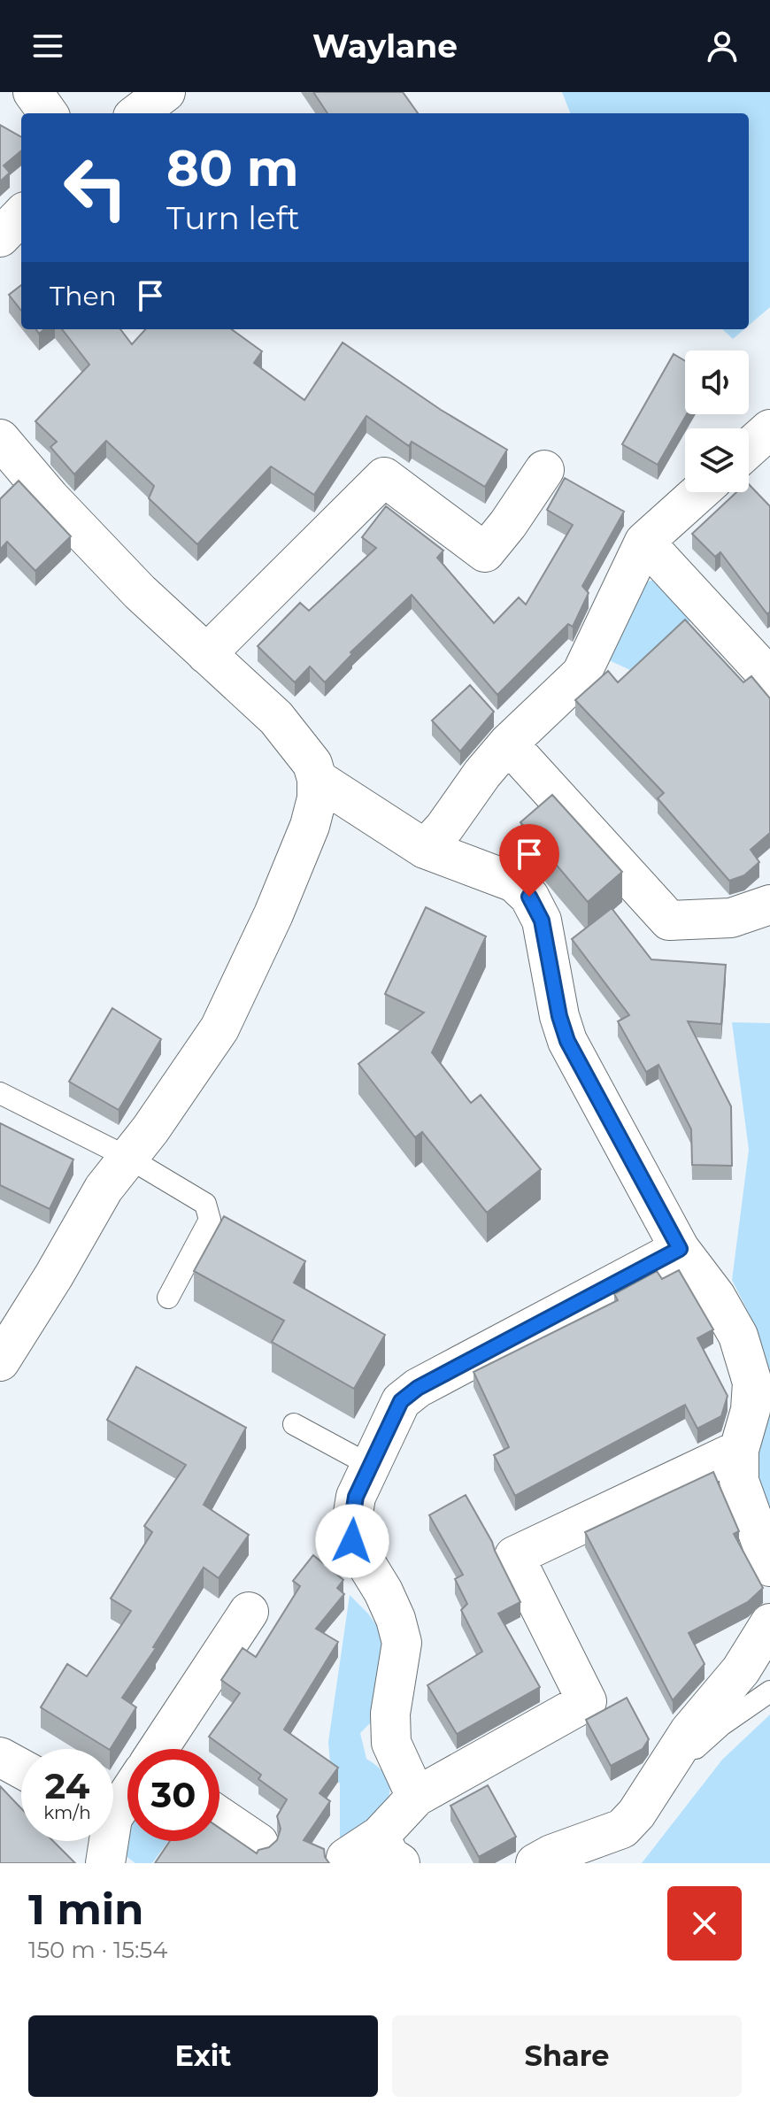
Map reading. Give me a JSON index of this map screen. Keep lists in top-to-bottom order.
{
  "page": {
    "header": "Waylane",
    "turn": ["80 m", "Turn left"],
    "then": "Then",
    "speed": "24 km/h",
    "limit": "30",
    "heading": ["1 min", "150 m · 15:54"],
    "buttons": ["Exit", "Share"]
  }
}
